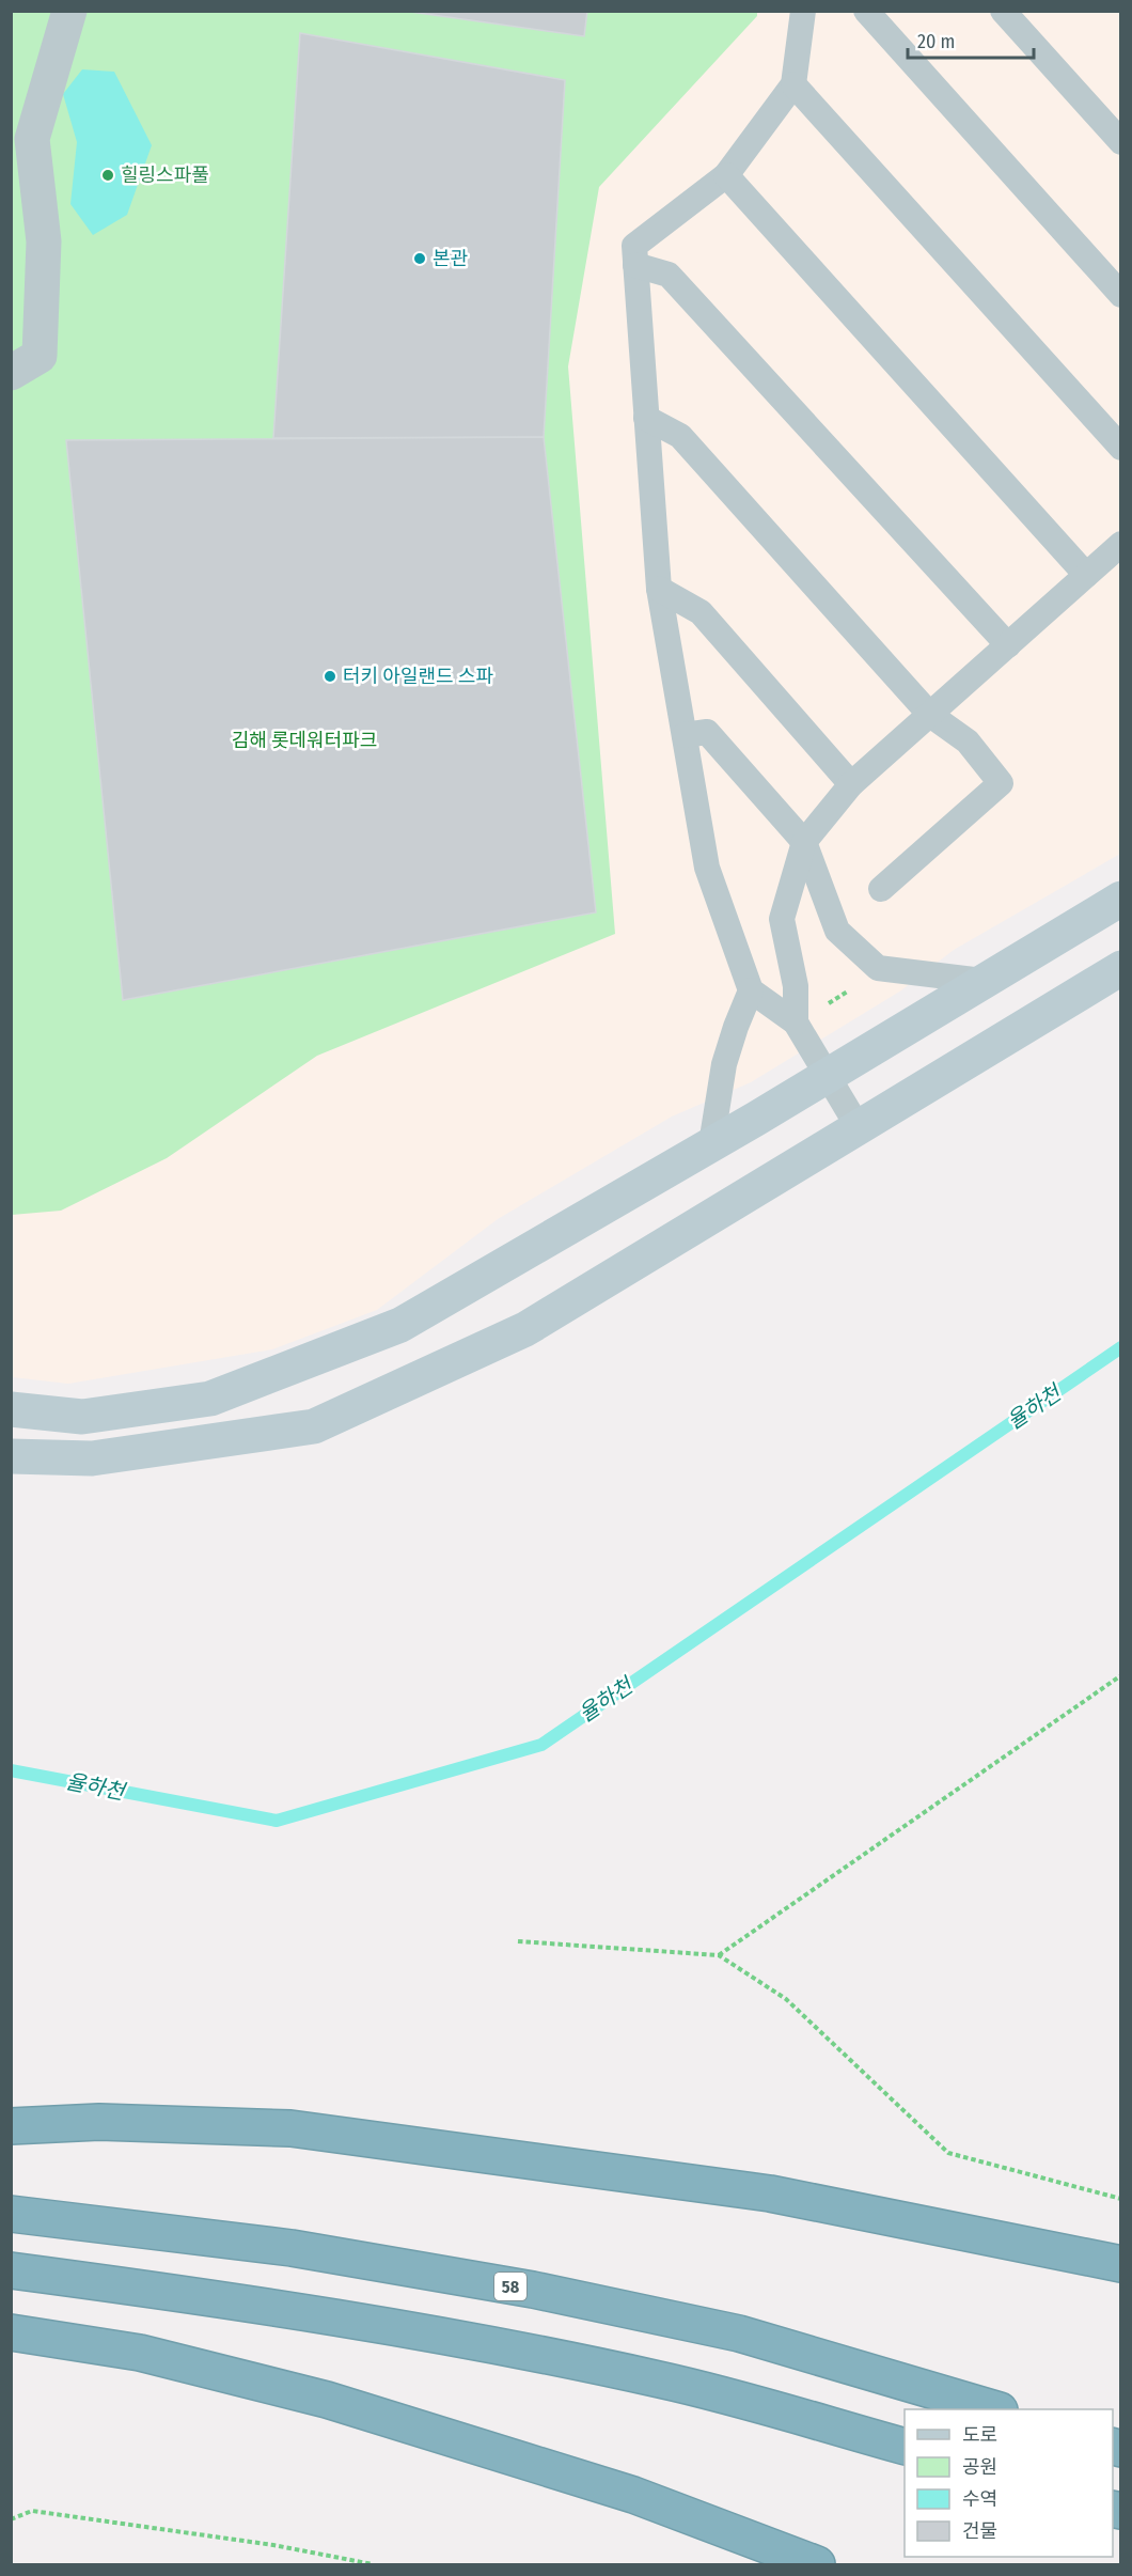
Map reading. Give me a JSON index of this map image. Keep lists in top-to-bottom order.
{
  "streets": {
    "highway": ["58"]
  },
  "water": ["율하천"],
  "parks": ["김해 롯데워터파크"],
  "places": ["힐링스파풀", "본관", "터키 아일랜드 스파"],
  "legend": [
    "도로",
    "공원",
    "수역",
    "건물"
  ],
  "scale_bar": "20 m"
}
